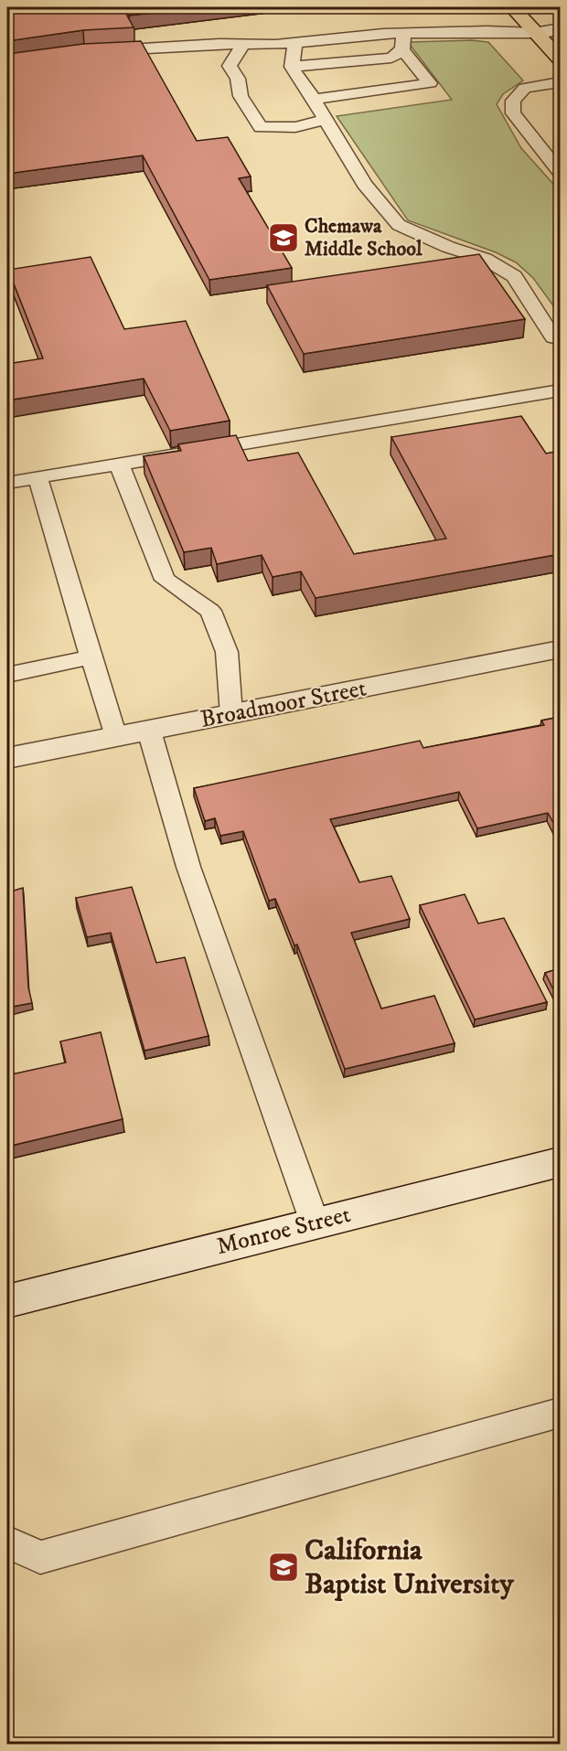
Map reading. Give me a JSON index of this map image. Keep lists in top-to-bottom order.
{
  "streets": {
    "street": ["Broadmoor Street", "Monroe Street"]
  },
  "places": {
    "school or university": ["Chemawa Middle School", "California Baptist University"]
  }
}
